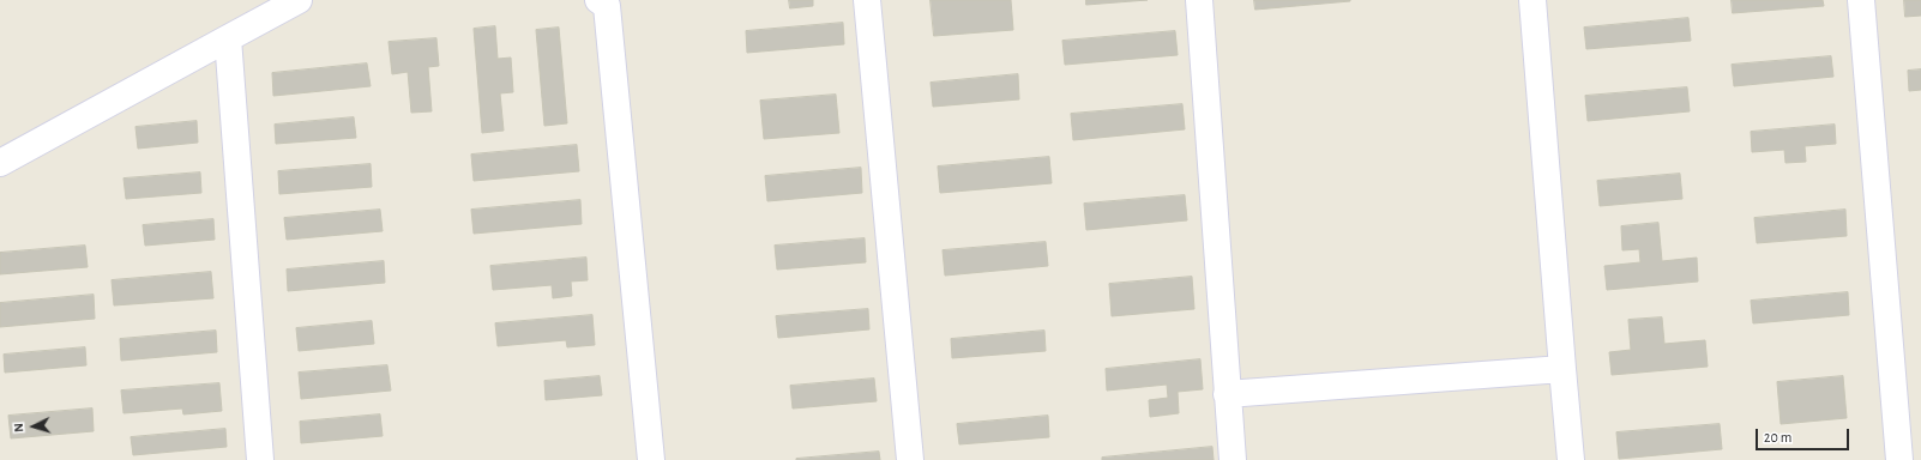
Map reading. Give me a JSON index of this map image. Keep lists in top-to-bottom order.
{
  "scale_bar": "20 m",
  "north": "left"
}
